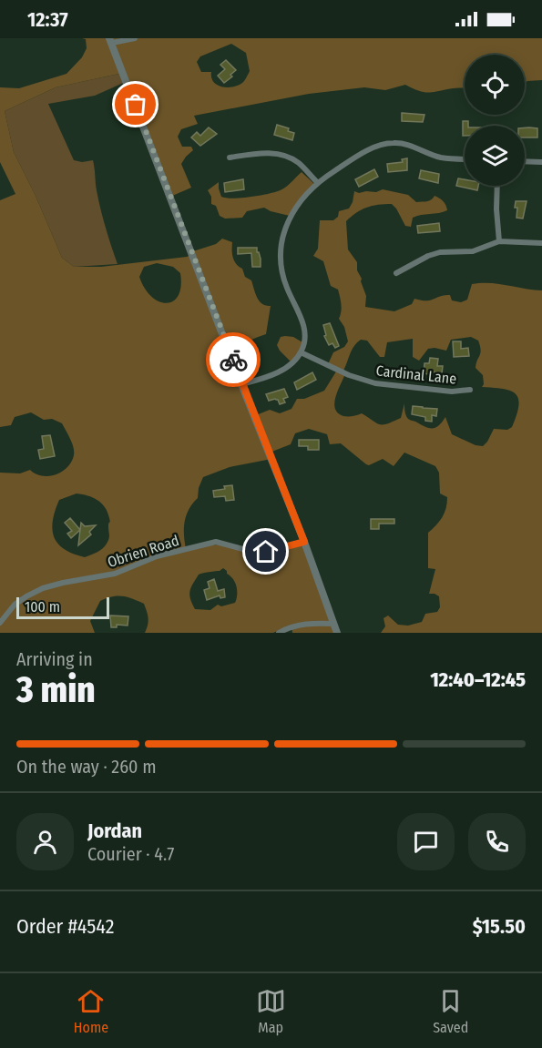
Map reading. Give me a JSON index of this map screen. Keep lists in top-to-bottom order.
{
  "streets": {
    "street": ["Cardinal Lane", "Obrien Road"]
  },
  "scale_bar": "100 m",
  "page": {
    "status": "12:37",
    "scale": "100 m",
    "heading": ["3 min", "Arriving in", "12:40–12:45"],
    "panel": [
      "Jordan",
      "Courier · 4.7",
      "Order #4542",
      "$15.50"
    ],
    "bar": "On the way · 260 m",
    "tabs": ["Home", "Map", "Saved"]
  }
}
